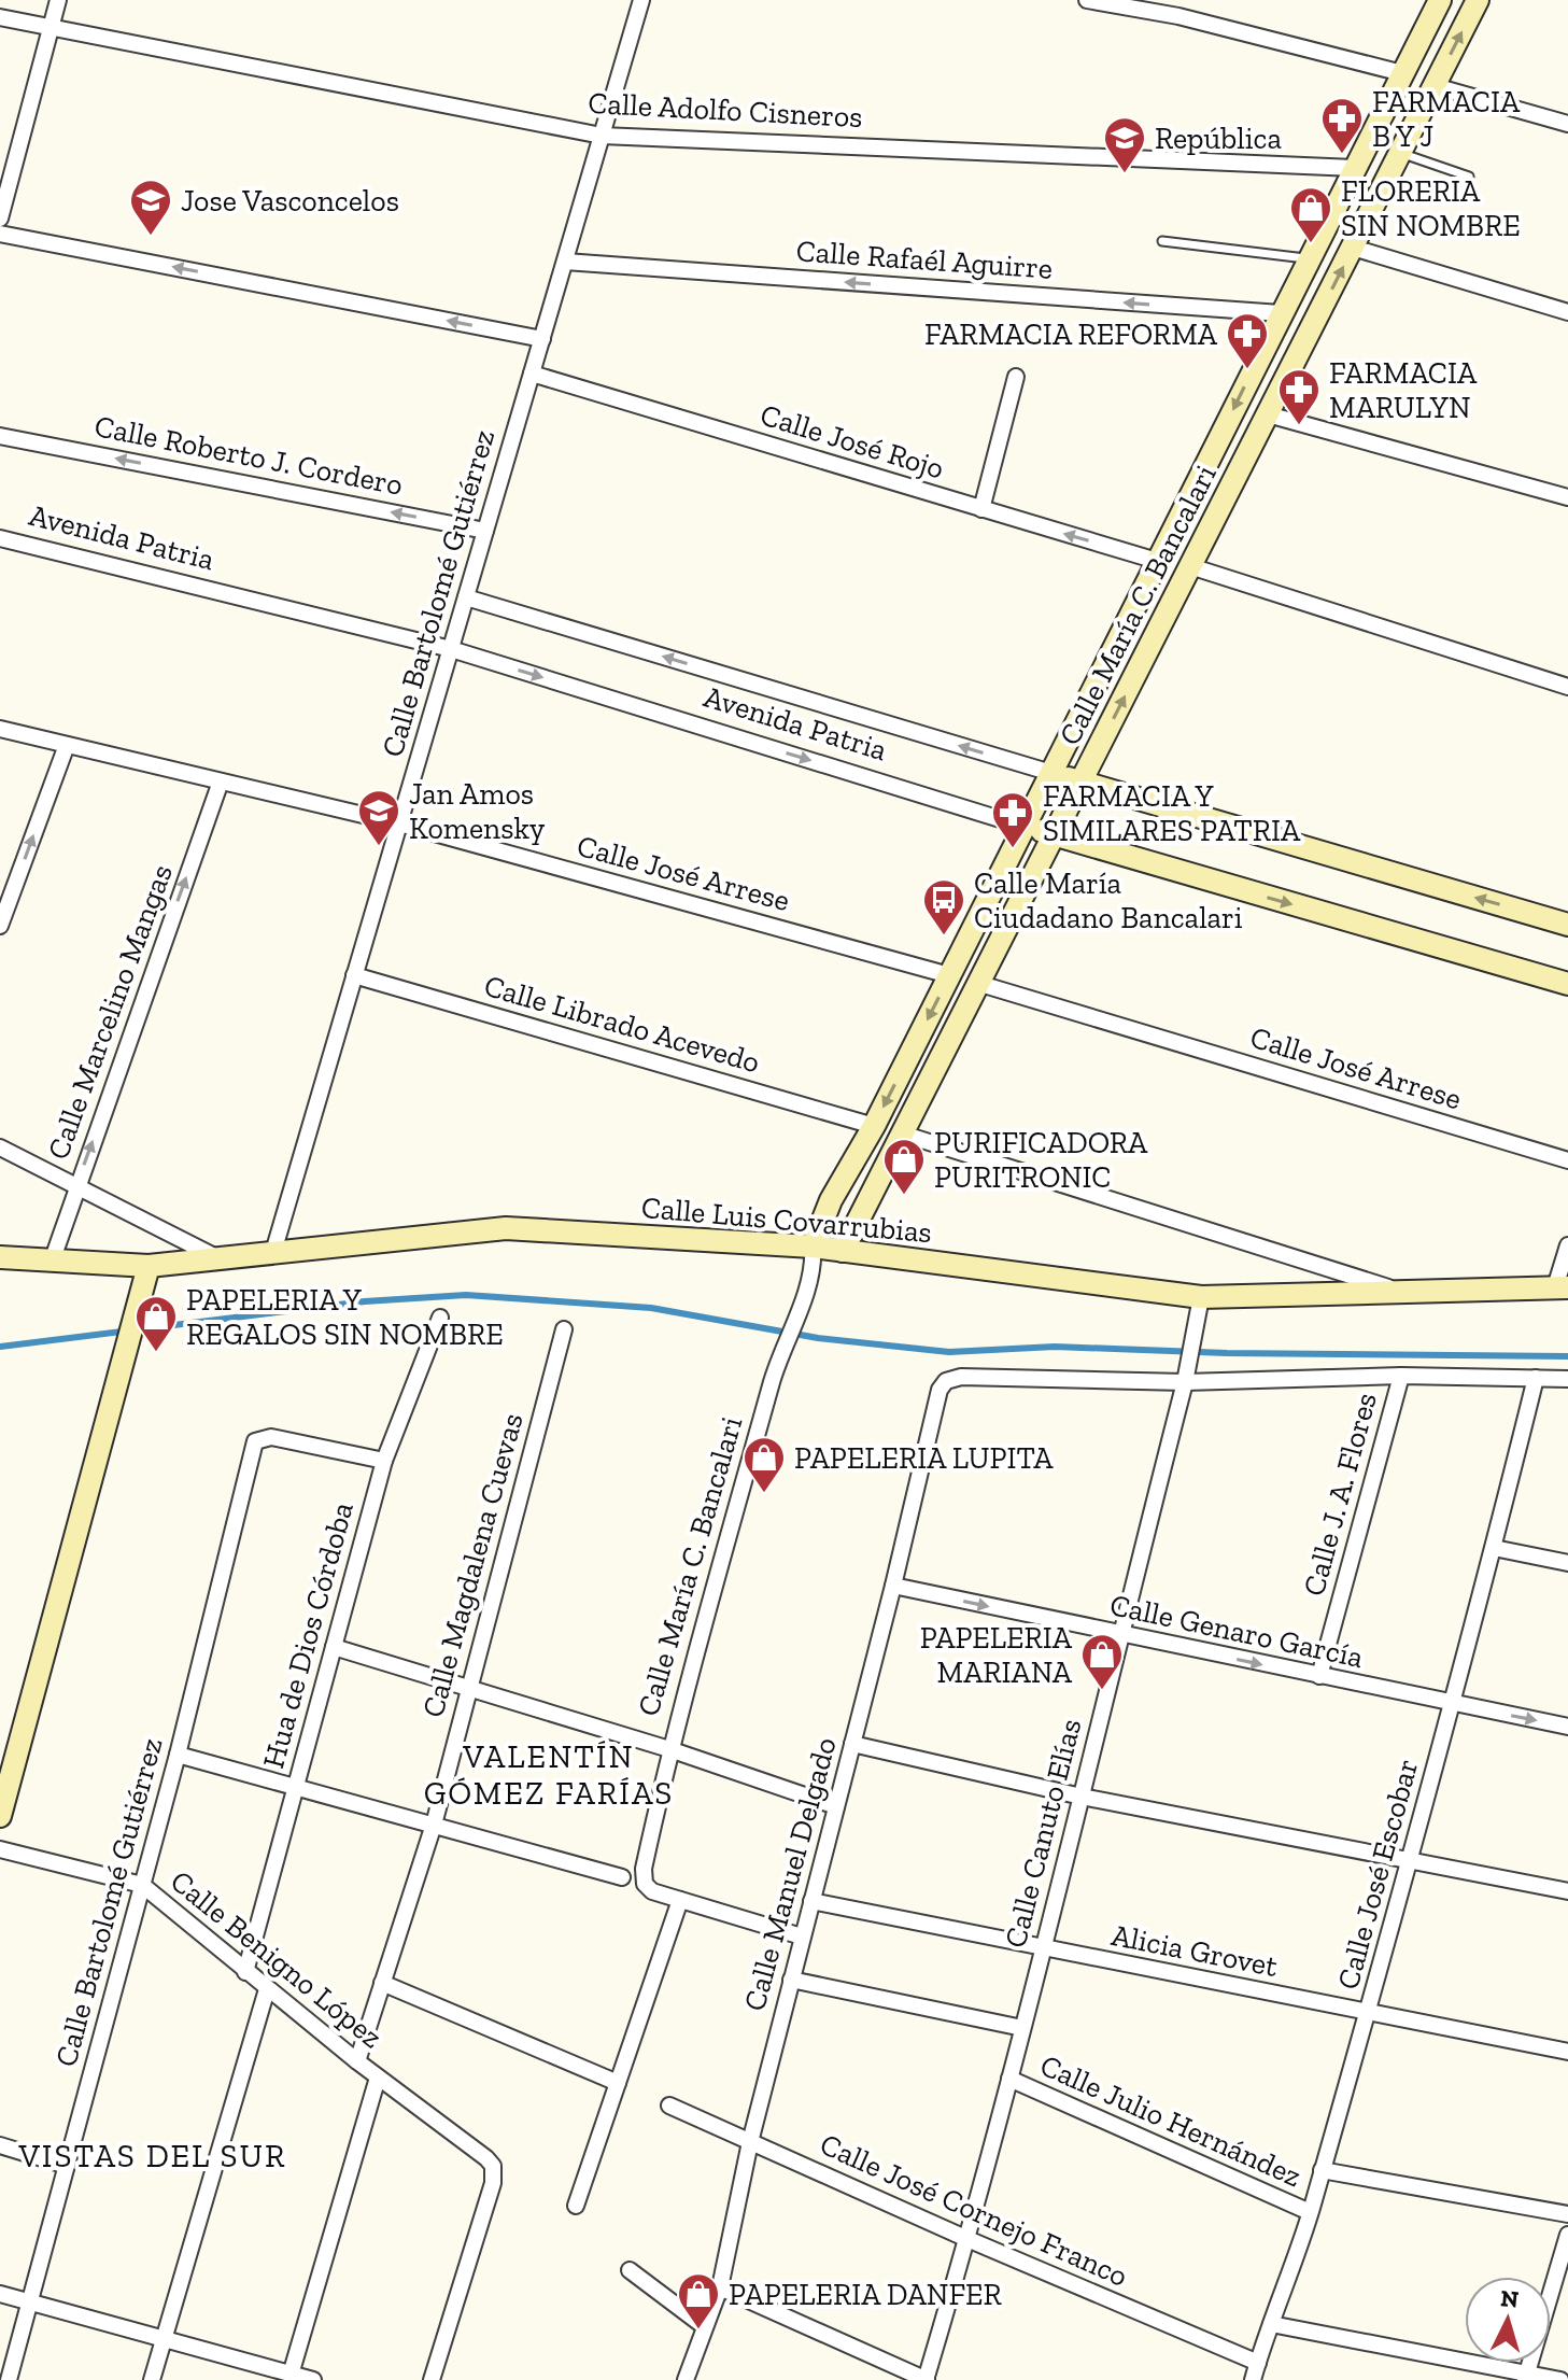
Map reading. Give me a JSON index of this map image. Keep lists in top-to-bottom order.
{
  "streets": {
    "street": [
      "Calle Adolfo Cisneros",
      "Calle Rafaél Aguirre",
      "Calle José Rojo",
      "Calle Roberto J. Cordero",
      "Avenida Patria",
      "Calle Bartolomé Gutiérrez",
      "Calle María C. Bancalari",
      "Calle José Arrese",
      "Calle Marcelino Mangas",
      "Calle Librado Acevedo",
      "Calle Luis Covarrubias",
      "Calle J. A. Flores",
      "Calle Magdalena Cuevas",
      "Calle Genaro García",
      "Hua de Dios Córdoba",
      "Calle Canuto Elías",
      "Calle Manuel Delgado",
      "Calle José Escobar",
      "Alicia Grovet",
      "Calle Benigno López",
      "Calle Julio Hernández",
      "Calle José Cornejo Franco"
    ]
  },
  "crossings": [
    ["Calle Adolfo Cisneros", "Calle Bartolomé Gutiérrez"],
    ["Calle Adolfo Cisneros", "Calle María C. Bancalari"],
    ["Calle Rafaél Aguirre", "Calle Bartolomé Gutiérrez"],
    ["Calle Rafaél Aguirre", "Calle María C. Bancalari"],
    ["Calle José Rojo", "Calle Bartolomé Gutiérrez"],
    ["Calle José Rojo", "Calle María C. Bancalari"],
    ["Calle Roberto J. Cordero", "Calle Bartolomé Gutiérrez"],
    ["Avenida Patria", "Calle Bartolomé Gutiérrez"],
    ["Avenida Patria", "Calle María C. Bancalari"],
    ["Calle Bartolomé Gutiérrez", "Calle José Arrese"],
    ["Calle Bartolomé Gutiérrez", "Calle Librado Acevedo"],
    ["Calle Bartolomé Gutiérrez", "Calle Luis Covarrubias"],
    ["Calle Bartolomé Gutiérrez", "Hua de Dios Córdoba"],
    ["Calle Bartolomé Gutiérrez", "Calle Benigno López"],
    ["Calle María C. Bancalari", "Calle José Arrese"],
    ["Calle María C. Bancalari", "Calle Librado Acevedo"],
    ["Calle María C. Bancalari", "Calle Luis Covarrubias"],
    ["Calle José Arrese", "Calle Marcelino Mangas"],
    ["Calle Marcelino Mangas", "Calle Luis Covarrubias"],
    ["Calle Luis Covarrubias", "Calle Canuto Elías"],
    ["Calle J. A. Flores", "Calle Genaro García"],
    ["Calle Magdalena Cuevas", "Calle Benigno López"],
    ["Calle Genaro García", "Calle Canuto Elías"],
    ["Calle Genaro García", "Calle Manuel Delgado"],
    ["Calle Genaro García", "Calle José Escobar"],
    ["Hua de Dios Córdoba", "Calle Benigno López"],
    ["Calle Canuto Elías", "Calle Manuel Delgado"],
    ["Calle Canuto Elías", "Alicia Grovet"],
    ["Calle Canuto Elías", "Calle Julio Hernández"],
    ["Calle Canuto Elías", "Calle José Cornejo Franco"],
    ["Calle Manuel Delgado", "Alicia Grovet"],
    ["Calle Manuel Delgado", "Calle Julio Hernández"],
    ["Calle Manuel Delgado", "Calle José Cornejo Franco"],
    ["Calle José Escobar", "Alicia Grovet"],
    ["Calle José Escobar", "Calle Julio Hernández"],
    ["Calle José Escobar", "Calle José Cornejo Franco"]
  ],
  "one_way": [
    "Calle Rafaél Aguirre",
    "Calle Roberto J. Cordero",
    "Calle Marcelino Mangas",
    "Calle Genaro García"
  ],
  "districts": ["VALENTÍN GÓMEZ FARÍAS", "VISTAS DEL SUR"],
  "places": {
    "pharmacy": [
      "FARMACIA B Y J",
      "FARMACIA REFORMA",
      "FARMACIA MARULYN",
      "FARMACIA Y SIMILARES PATRIA"
    ],
    "school or university": ["República", "Jose Vasconcelos", "Jan Amos Komensky"],
    "shop": [
      "FLORERIA SIN NOMBRE",
      "PURIFICADORA PURITRONIC",
      "PAPELERIA Y REGALOS SIN NOMBRE",
      "PAPELERIA LUPITA",
      "PAPELERIA MARIANA",
      "PAPELERIA DANFER"
    ],
    "bus stop": ["Calle María Ciudadano Bancalari"]
  },
  "north": "top"
}
